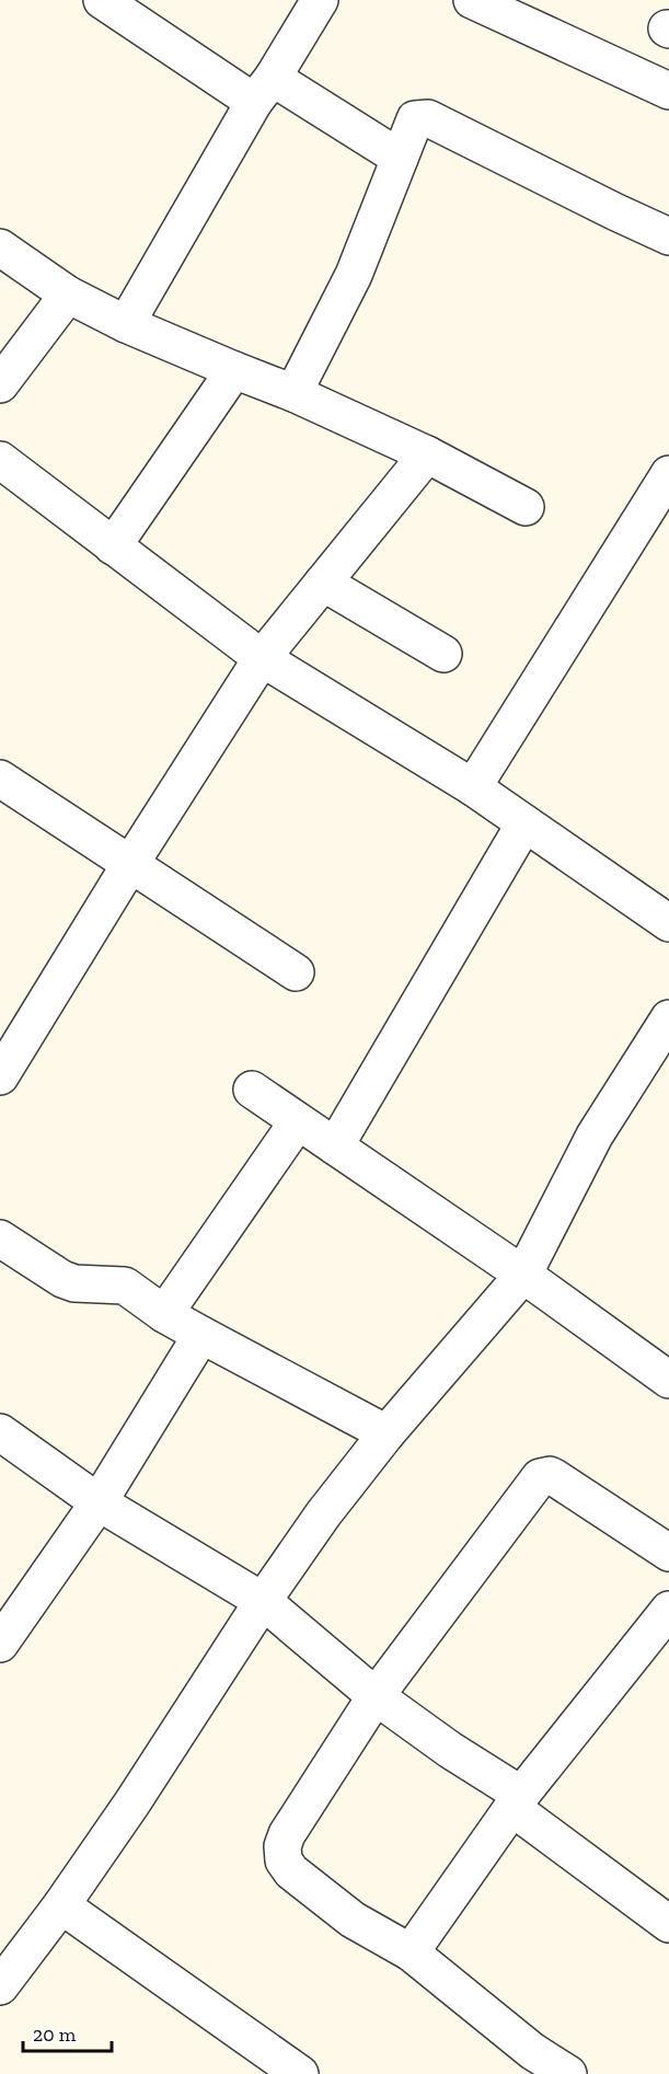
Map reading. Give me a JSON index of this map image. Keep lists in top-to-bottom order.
{
  "scale_bar": "20 m"
}
